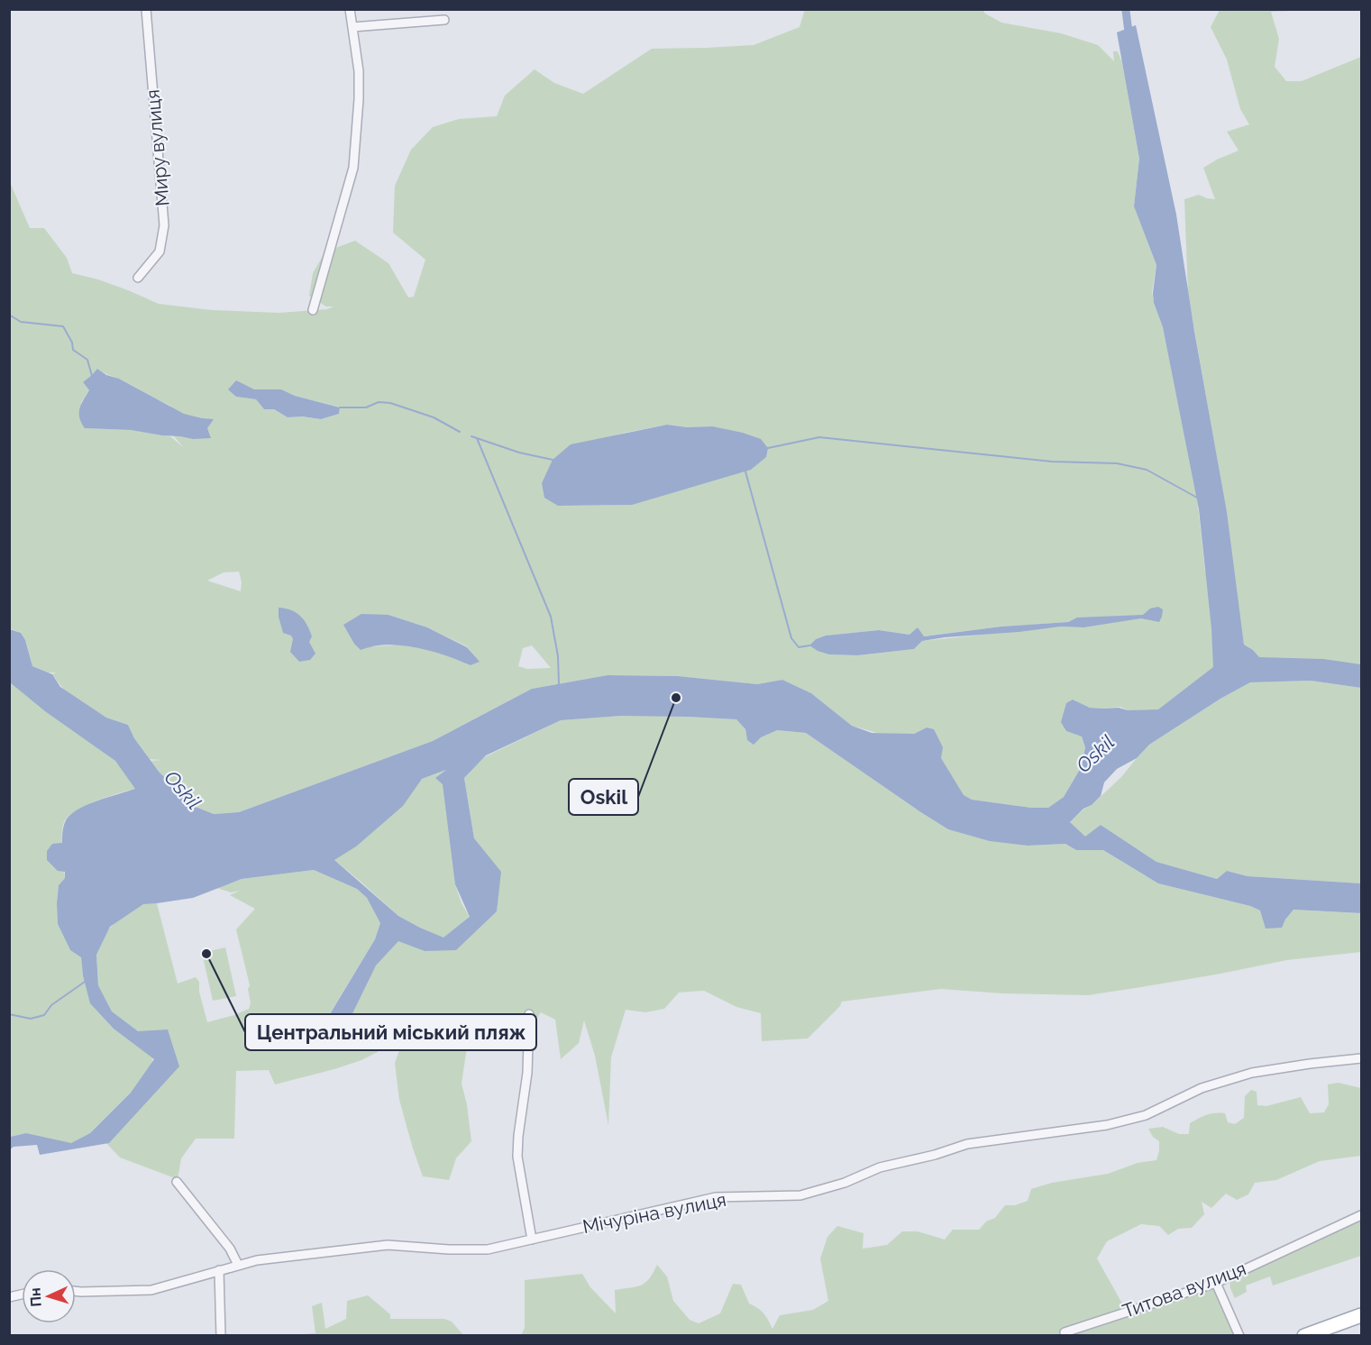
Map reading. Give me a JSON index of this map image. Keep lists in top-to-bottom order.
{
  "streets": {
    "street": ["Миру вулиця", "Мічуріна вулиця", "Титова вулиця"]
  },
  "water": ["Oskil"],
  "places": ["Oskil", "Центральний міський пляж"],
  "north": "left"
}
